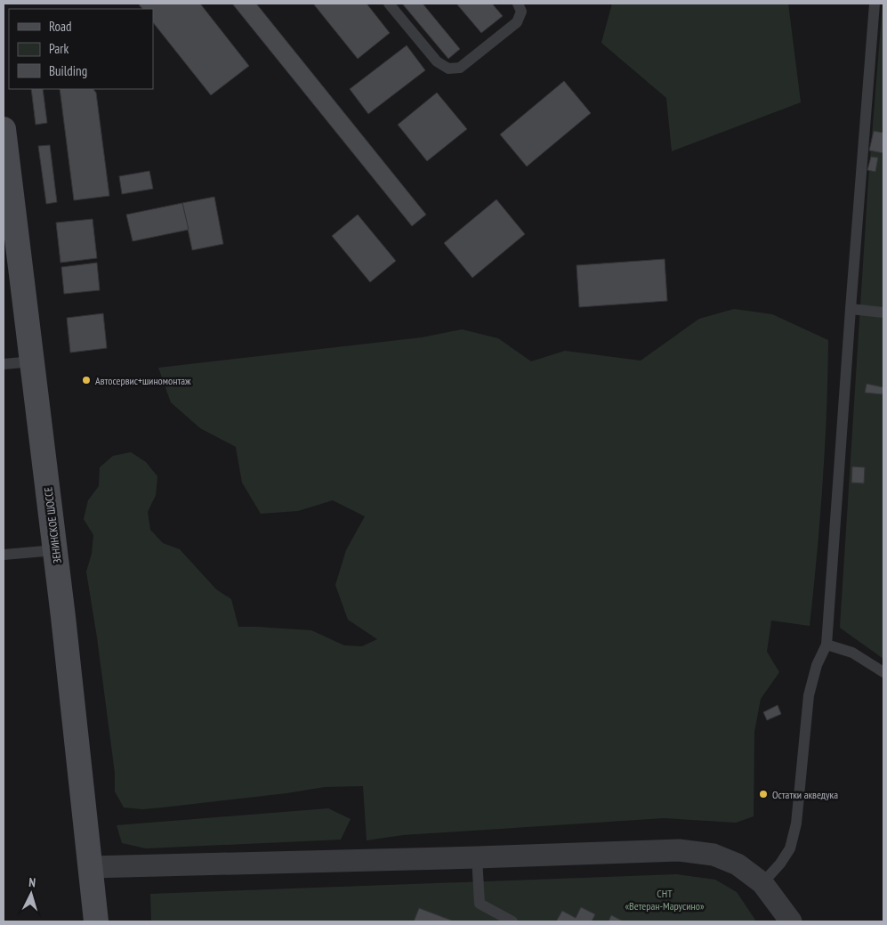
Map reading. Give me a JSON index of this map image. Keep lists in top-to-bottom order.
{
  "streets": {
    "main road": ["ЗЕНИНСКОЕ ШОССЕ"]
  },
  "parks": ["СНТ «Ветеран-Марусино»"],
  "places": ["Автосервис+шиномонтаж", "Остатки акведука"],
  "legend": ["Road", "Park", "Building"],
  "north": "top"
}
